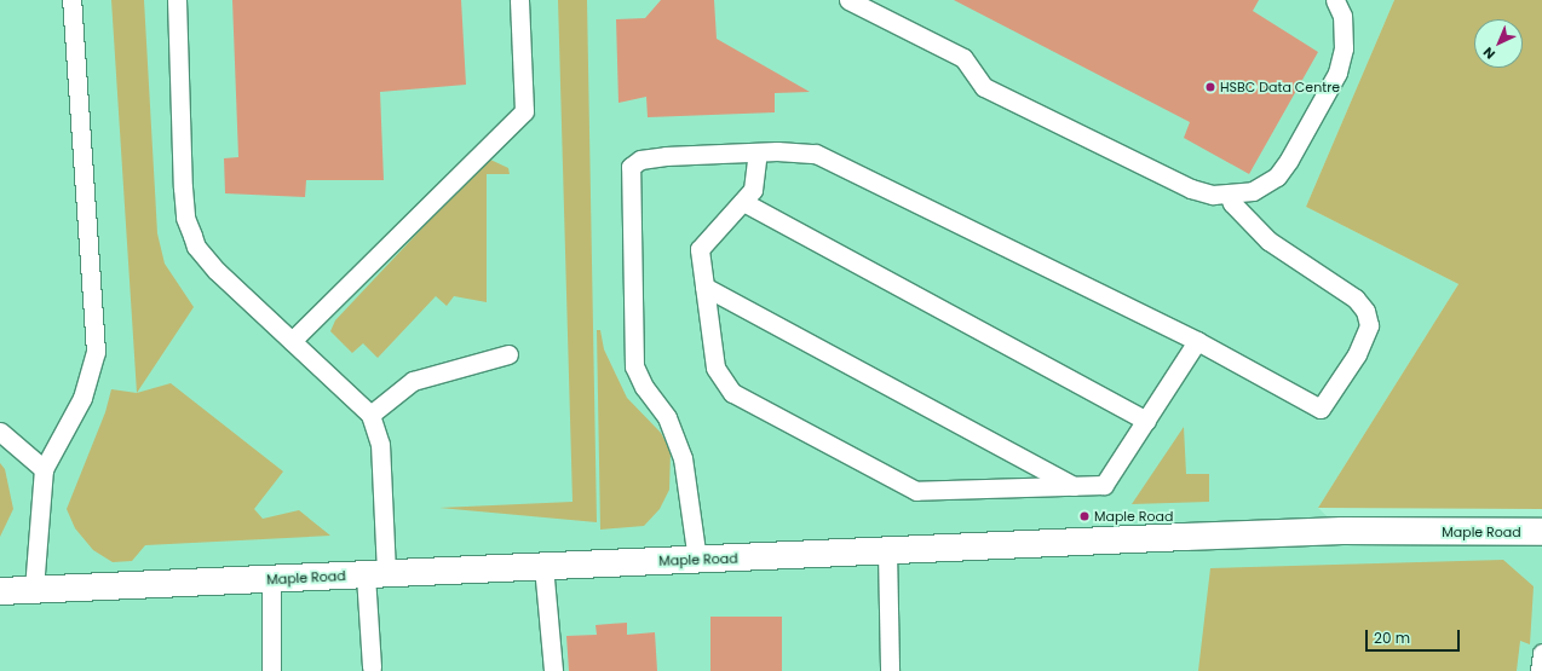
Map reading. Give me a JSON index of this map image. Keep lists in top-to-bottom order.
{
  "streets": {
    "street": ["Maple Road"]
  },
  "places": ["HSBC Data Centre", "Maple Road"],
  "scale_bar": "20 m",
  "north": "bottom left"
}
